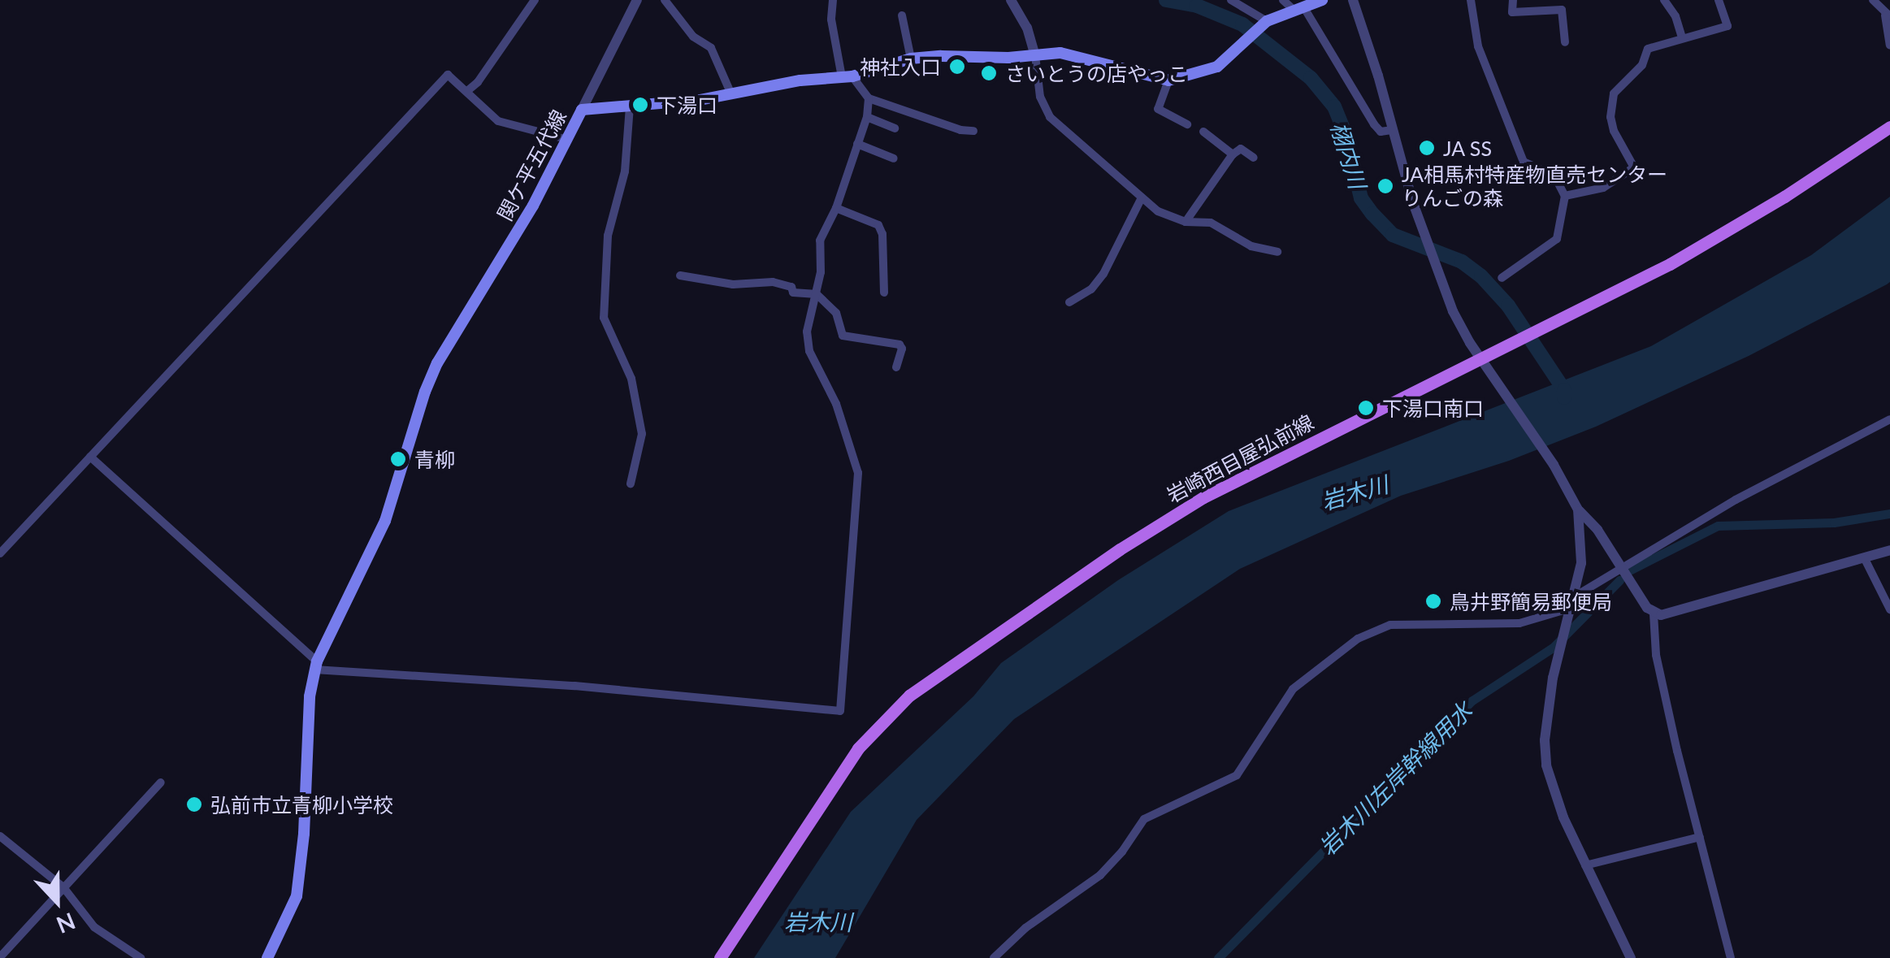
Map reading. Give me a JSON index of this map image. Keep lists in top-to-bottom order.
{
  "streets": {
    "main road": ["関ケ平五代線", "岩崎西目屋弘前線"]
  },
  "water": ["栩内川", "岩木川", "岩木川左岸幹線用水"],
  "places": [
    "神社入口",
    "さいとうの店やっこ",
    "下湯口",
    "JA SS",
    "JA相馬村特産物直売センター りんごの森",
    "下湯口南口",
    "青柳",
    "鳥井野簡易郵便局",
    "弘前市立青柳小学校"
  ],
  "north": "bottom"
}
